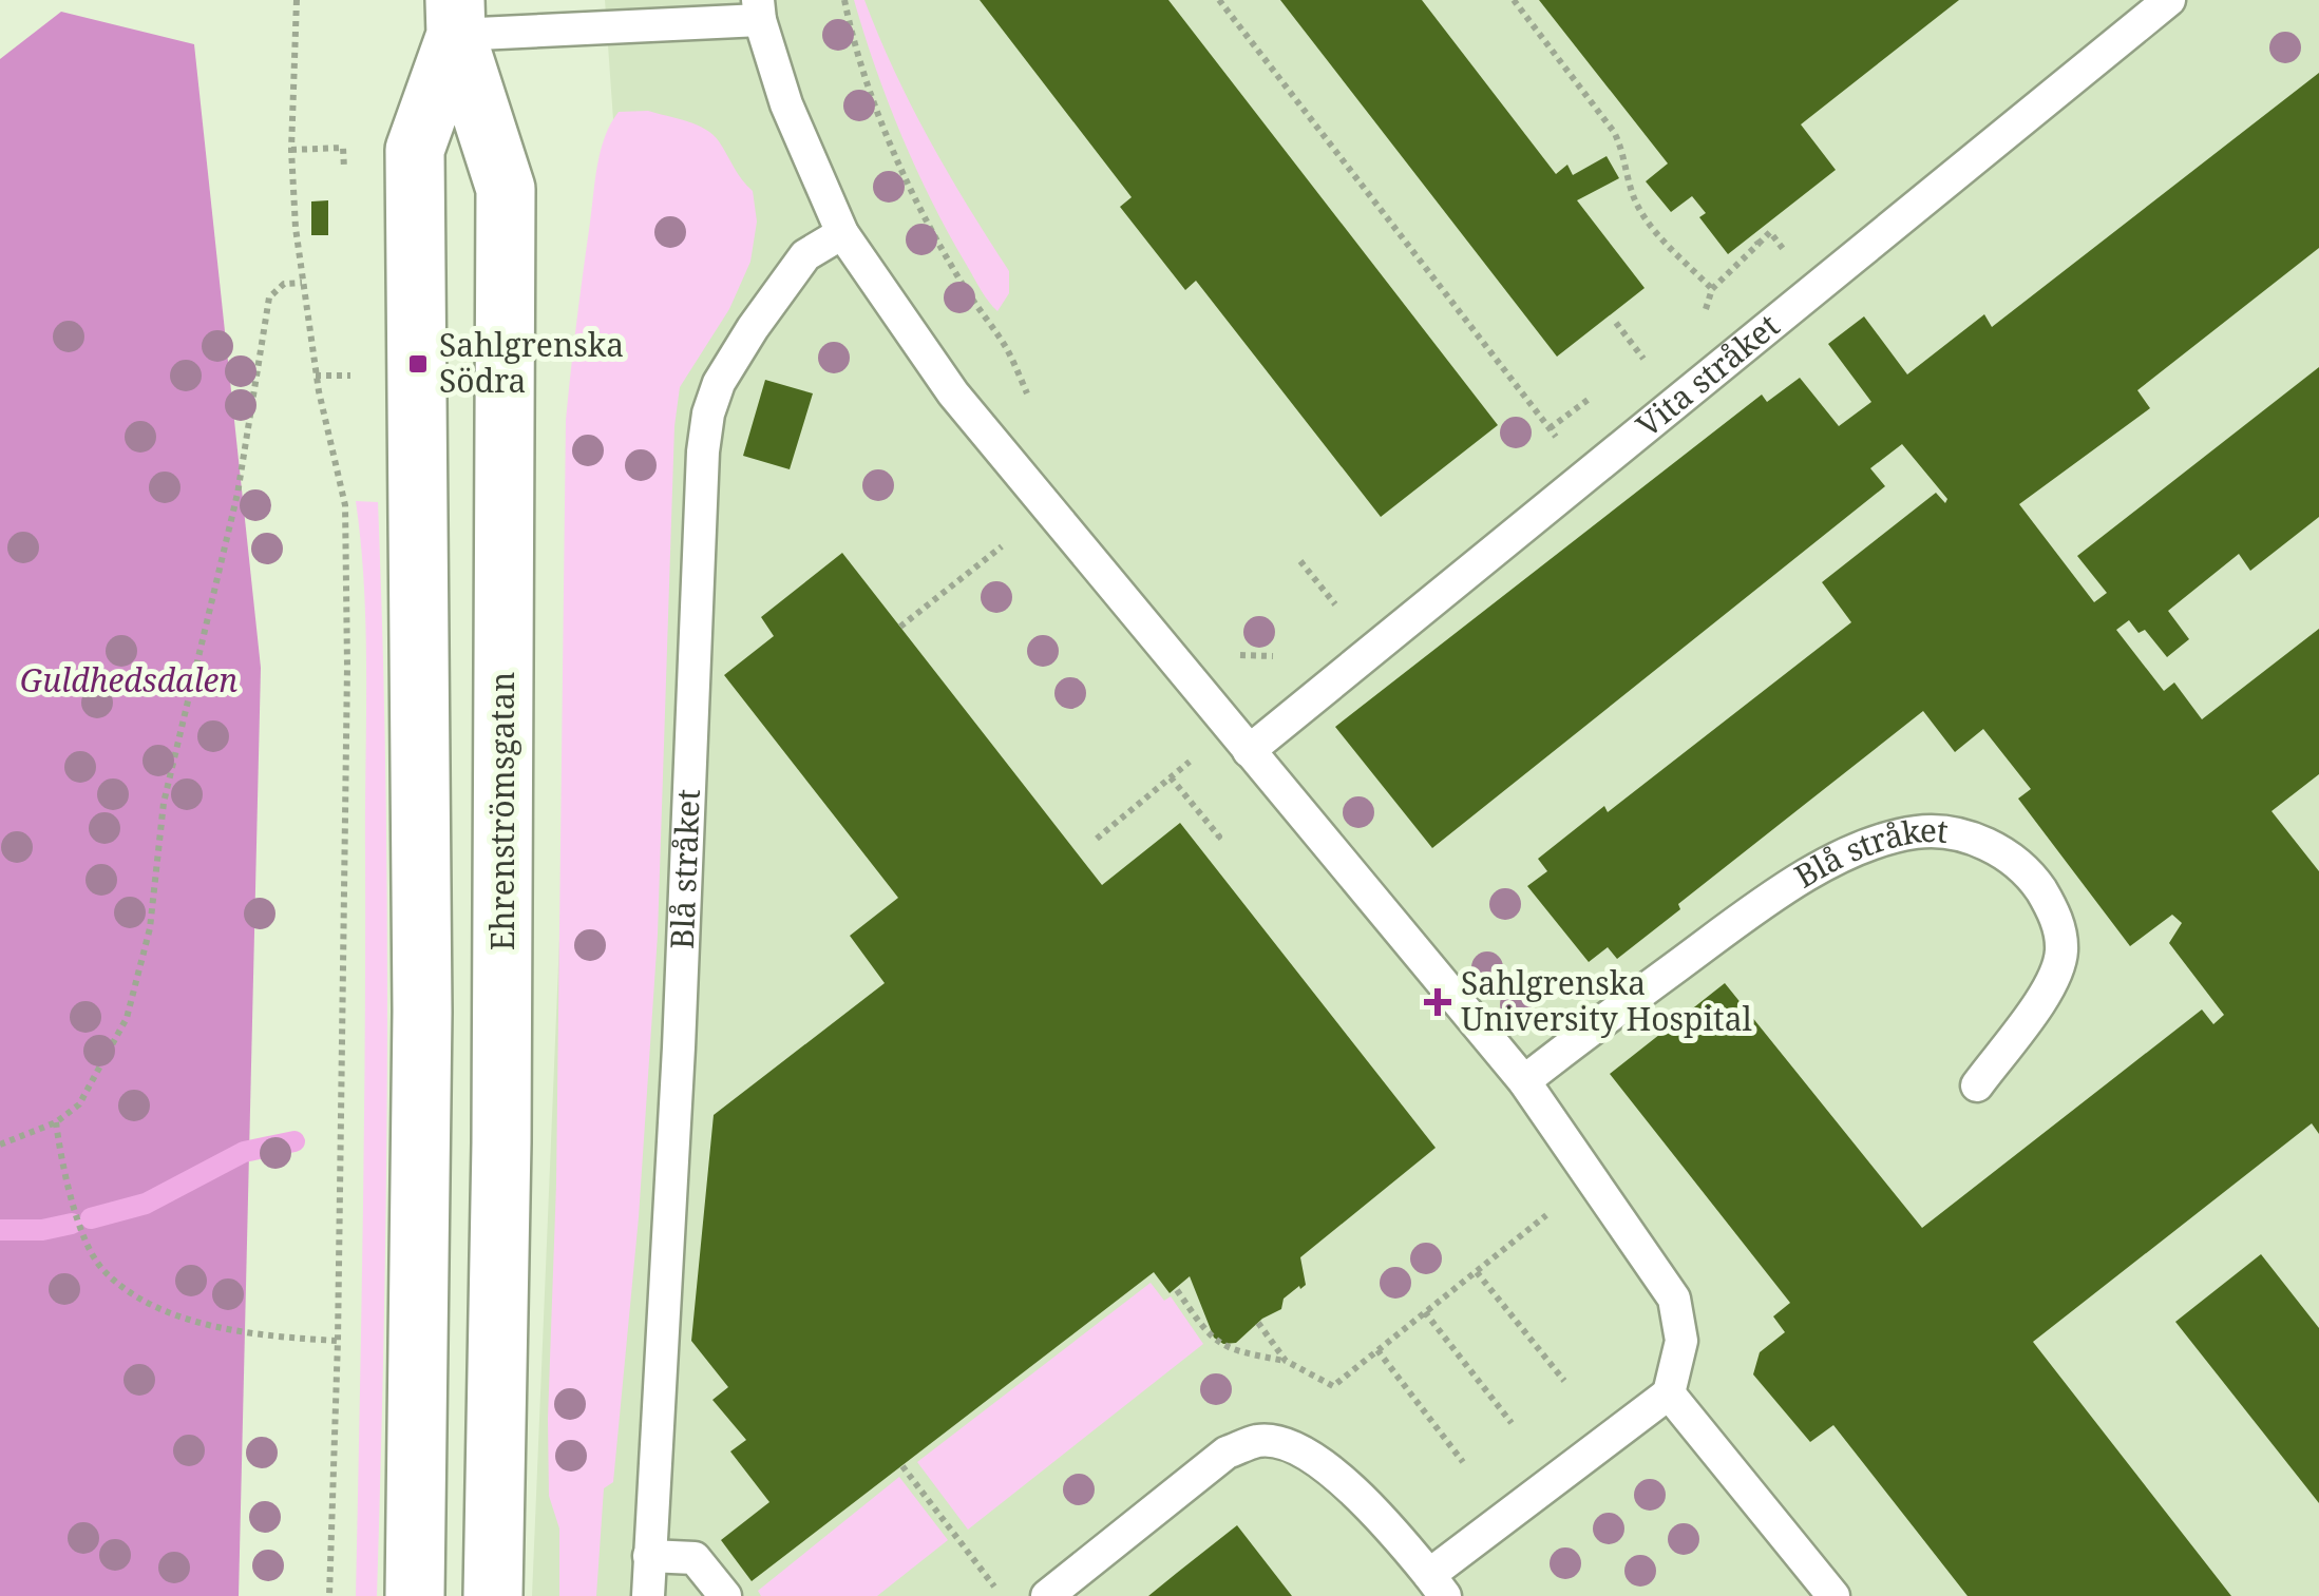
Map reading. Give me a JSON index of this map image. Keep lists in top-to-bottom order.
{
  "streets": {
    "street": ["Ehrenströmsgatan"],
    "lane": ["Vita stråket", "Blå stråket"]
  },
  "parks": ["Guldhedsdalen"],
  "places": {
    "transit": ["Sahlgrenska Södra"],
    "health": ["Sahlgrenska University Hospital"]
  }
}
